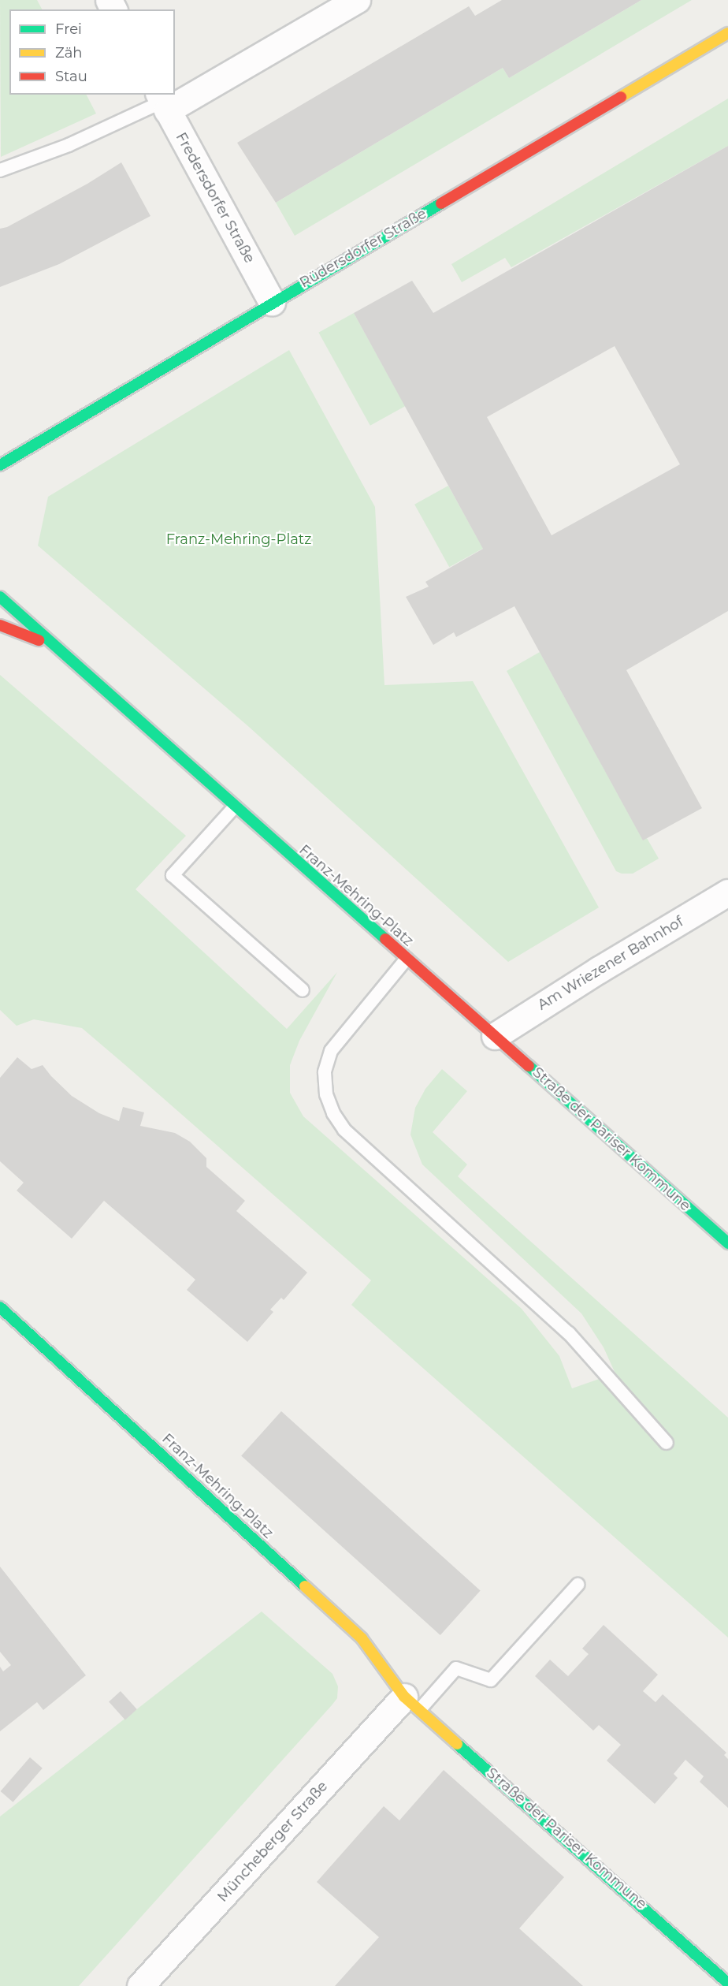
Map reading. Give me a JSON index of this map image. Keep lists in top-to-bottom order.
{
  "streets": {
    "street": [
      "Fredersdorfer Straße",
      "Rüdersdorfer Straße",
      "Franz-Mehring-Platz",
      "Am Wriezener Bahnhof",
      "Straße der Pariser Kommune",
      "Müncheberger Straße"
    ]
  },
  "crossings": [
    ["Fredersdorfer Straße", "Rüdersdorfer Straße"],
    ["Franz-Mehring-Platz", "Am Wriezener Bahnhof"],
    ["Franz-Mehring-Platz", "Straße der Pariser Kommune"],
    ["Franz-Mehring-Platz", "Müncheberger Straße"],
    ["Am Wriezener Bahnhof", "Straße der Pariser Kommune"],
    ["Straße der Pariser Kommune", "Müncheberger Straße"]
  ],
  "parks": ["Franz-Mehring-Platz"],
  "legend": ["Frei", "Zäh", "Stau"]
}
